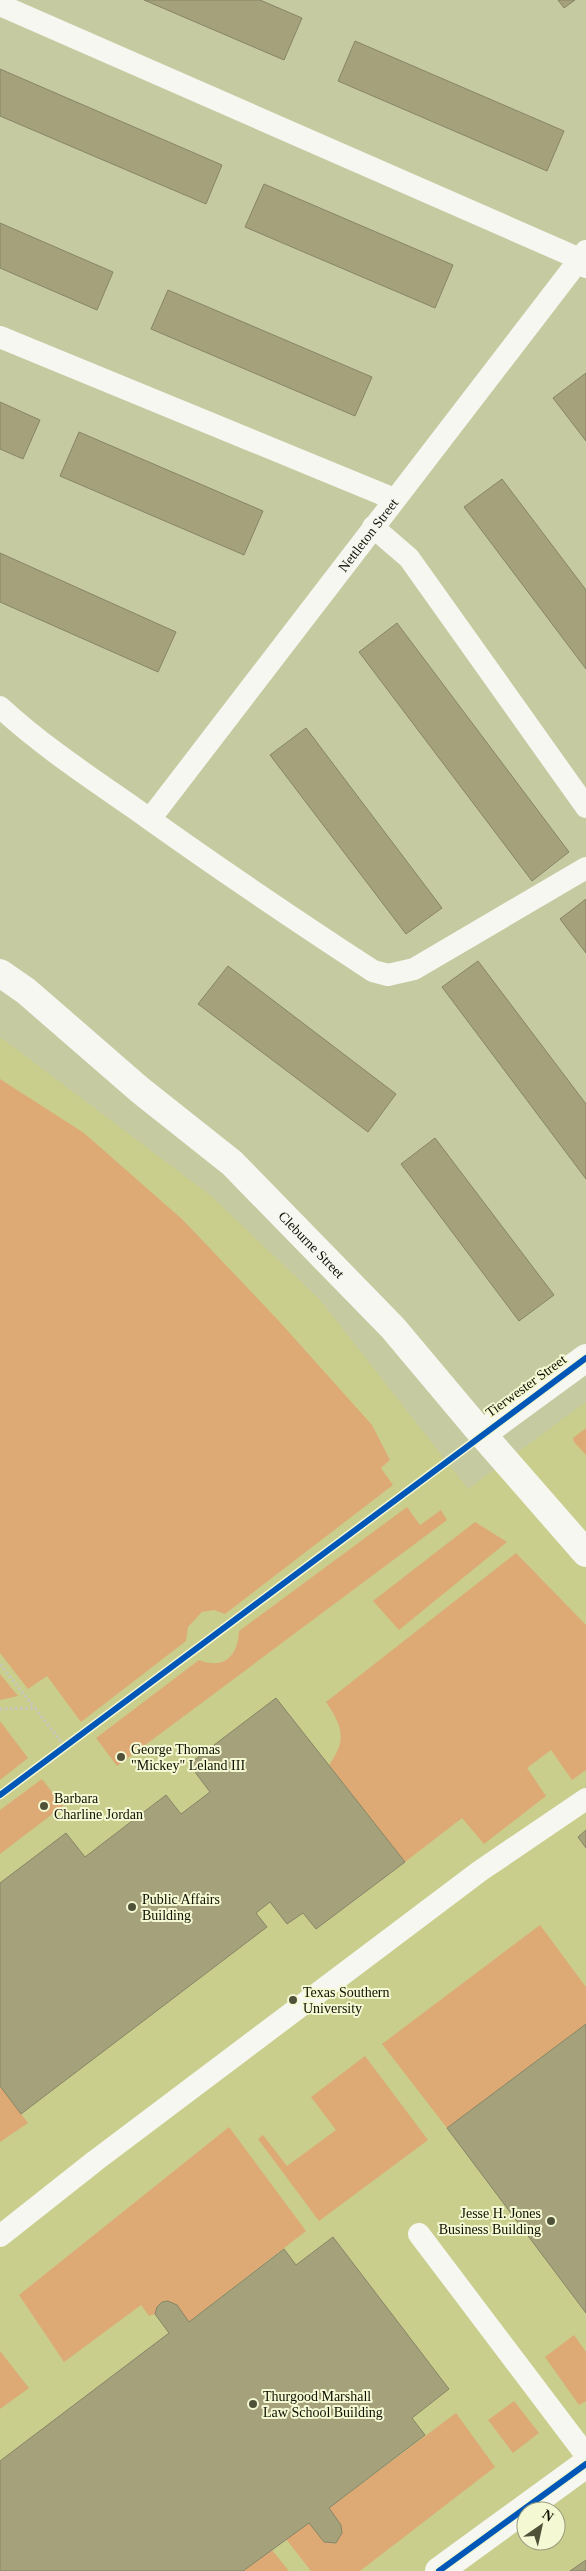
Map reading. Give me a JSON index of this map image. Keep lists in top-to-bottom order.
{
  "streets": {
    "main road": ["Cleburne Street", "Tierwester Street"],
    "lane": ["Nettleton Street"]
  },
  "crossings": [
    ["Cleburne Street", "Tierwester Street"]
  ],
  "places": [
    "George Thomas \"Mickey\" Leland III",
    "Barbara Charline Jordan",
    "Public Affairs Building",
    "Texas Southern University",
    "Jesse H. Jones Business Building",
    "Thurgood Marshall Law School Building"
  ],
  "north": "top right"
}
